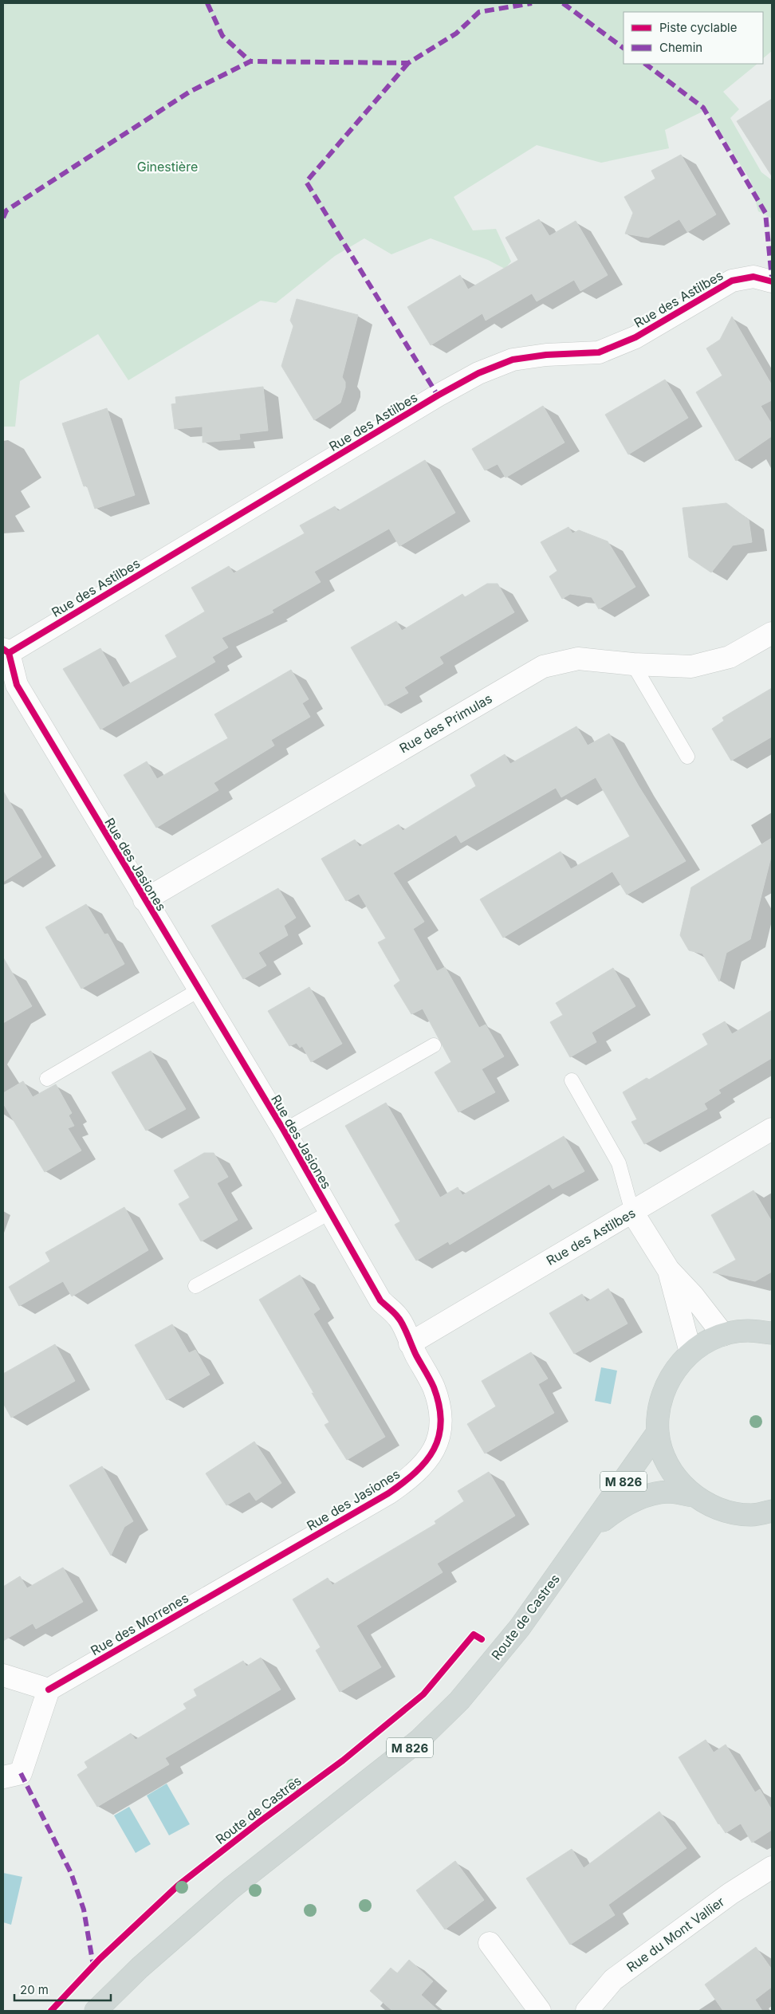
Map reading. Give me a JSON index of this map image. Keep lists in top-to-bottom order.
{
  "streets": {
    "main road": ["M 826", "Route de Castres"],
    "street": [
      "Rue des Astilbes",
      "Rue des Primulas",
      "Rue des Jasiones",
      "Rue des Morrenes",
      "Rue du Mont Vallier"
    ]
  },
  "crossings": [
    ["Rue des Astilbes", "Rue des Jasiones"],
    ["Rue des Primulas", "Rue des Jasiones"],
    ["Rue des Jasiones", "Rue des Morrenes"],
    ["M 826", "Route de Castres"]
  ],
  "parks": ["Ginestière"],
  "legend": ["Piste cyclable", "Chemin"],
  "scale_bar": "20 m"
}
